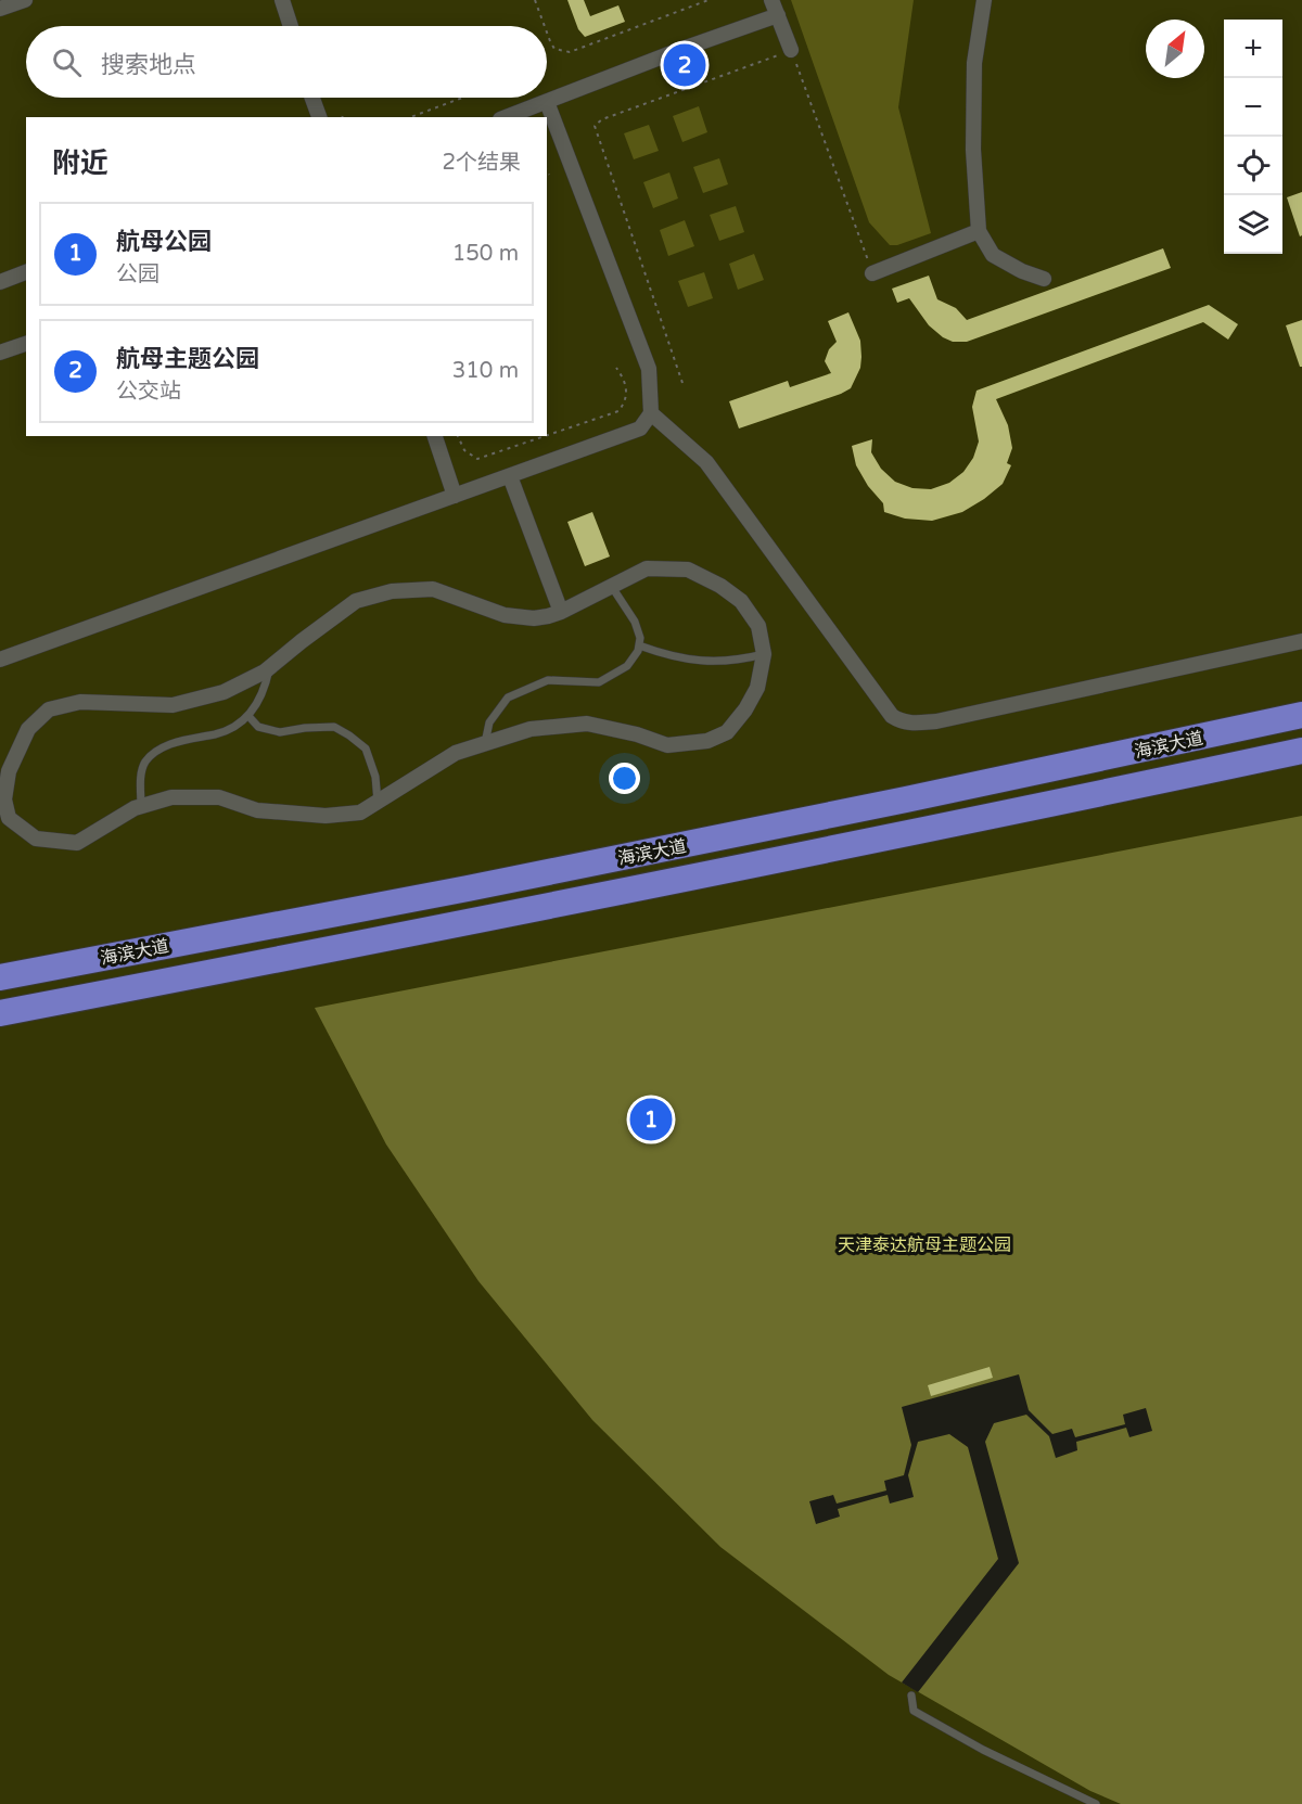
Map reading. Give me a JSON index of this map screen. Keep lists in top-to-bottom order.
{
  "streets": {
    "highway": ["海滨大道"]
  },
  "parks": ["天津泰达航母主题公园"],
  "north": "top right",
  "page": {
    "map_buttons": ["+", "−"],
    "search": "搜索地点",
    "pins": ["2", "1"],
    "heading": ["附近", "2个结果"],
    "list": [
      {
        "mark": "1",
        "name": "航母公园",
        "note": "公园",
        "value": "150 m"
      },
      {
        "mark": "2",
        "name": "航母主题公园",
        "note": "公交站",
        "value": "310 m"
      }
    ]
  }
}
